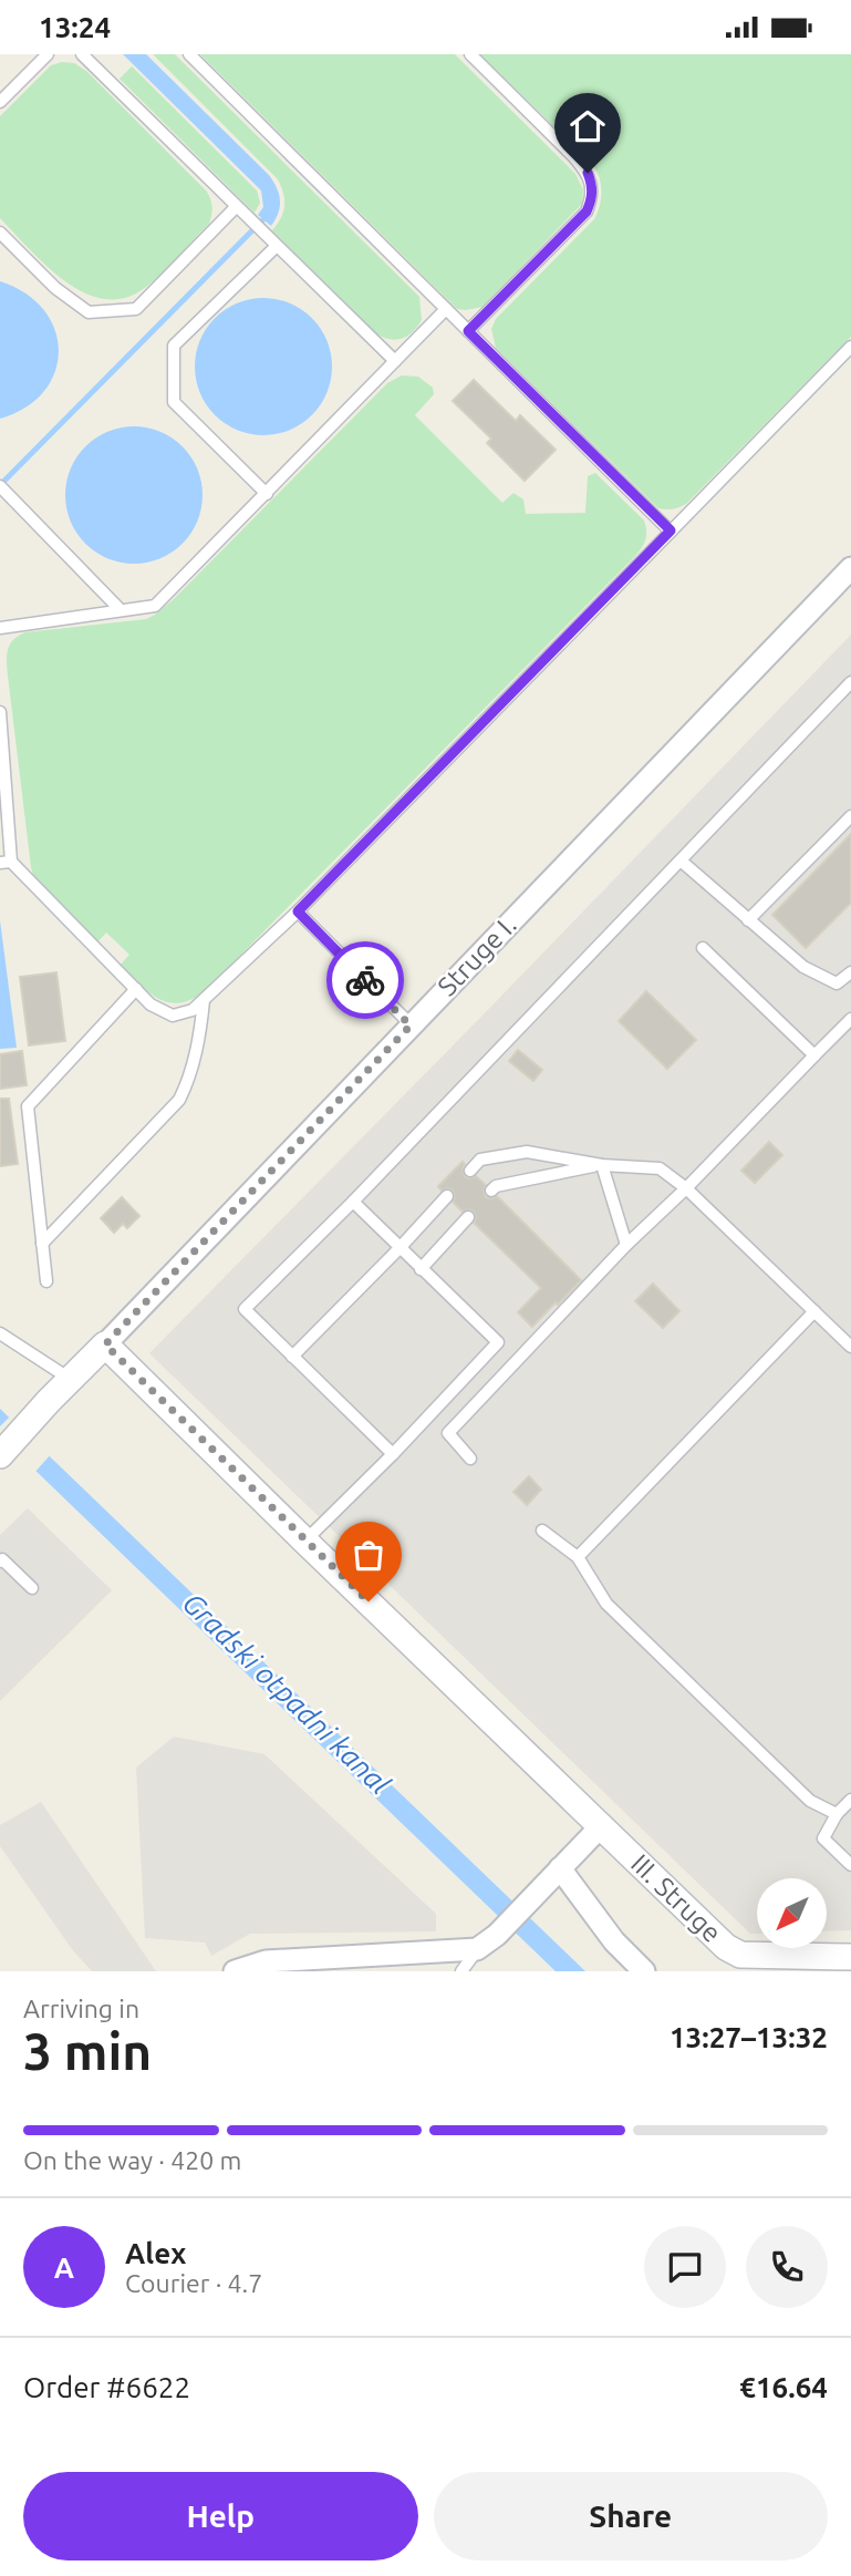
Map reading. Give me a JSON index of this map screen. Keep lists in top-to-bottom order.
{
  "streets": {
    "street": ["Struge I.", "III. Struge"]
  },
  "crossings": [
    ["Struge I.", "III. Struge"]
  ],
  "water": ["Gradski otpadni kanal"],
  "north": "bottom left",
  "page": {
    "status": "13:24",
    "heading": ["3 min", "Arriving in", "13:27–13:32"],
    "panel": [
      "Alex",
      "Courier · 4.7",
      "Order #6622",
      "€16.64"
    ],
    "bar": "On the way · 420 m",
    "round": "A",
    "buttons": ["Help", "Share"]
  }
}
